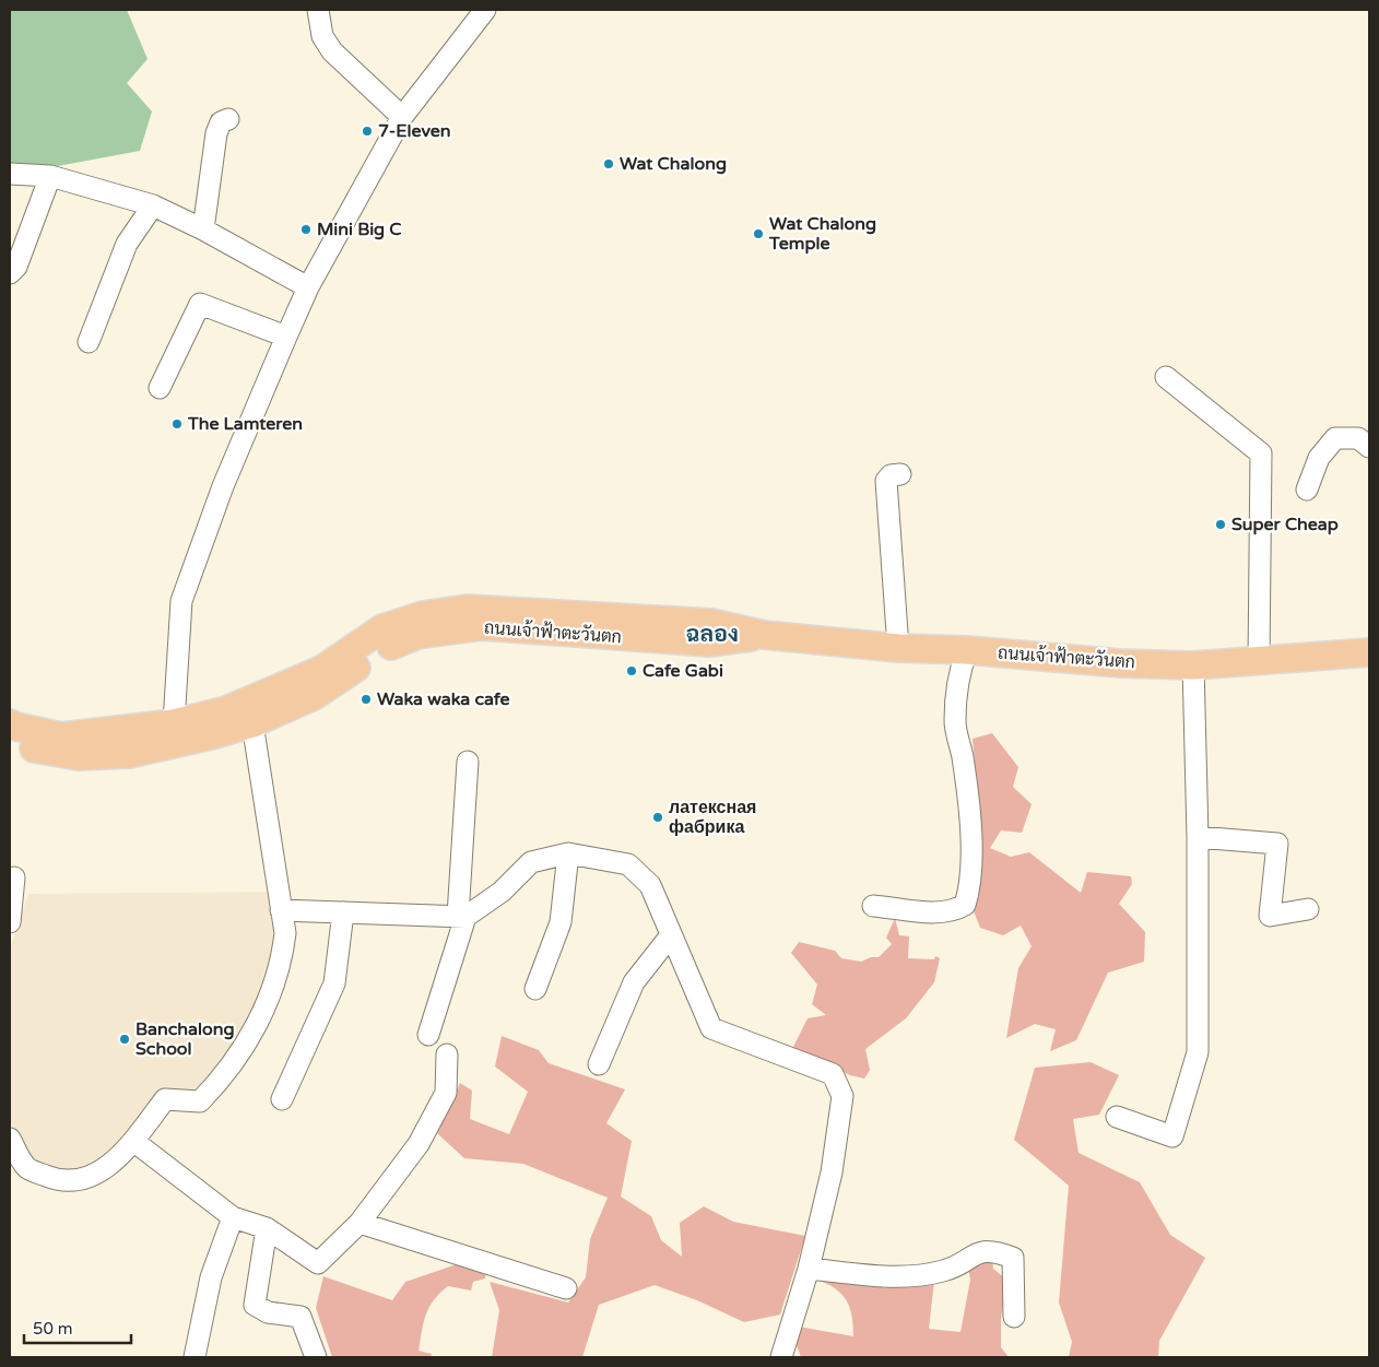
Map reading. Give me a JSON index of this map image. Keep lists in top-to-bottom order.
{
  "streets": {
    "main road": ["ถนนเจ้าฟ้าตะวันตก"]
  },
  "districts": ["ฉลอง"],
  "places": [
    "7-Eleven",
    "Wat Chalong",
    "Mini Big C",
    "Wat Chalong Temple",
    "The Lamteren",
    "Super Cheap",
    "Cafe Gabi",
    "Waka waka cafe",
    "латексная фабрика",
    "Banchalong School"
  ],
  "scale_bar": "50 m"
}
